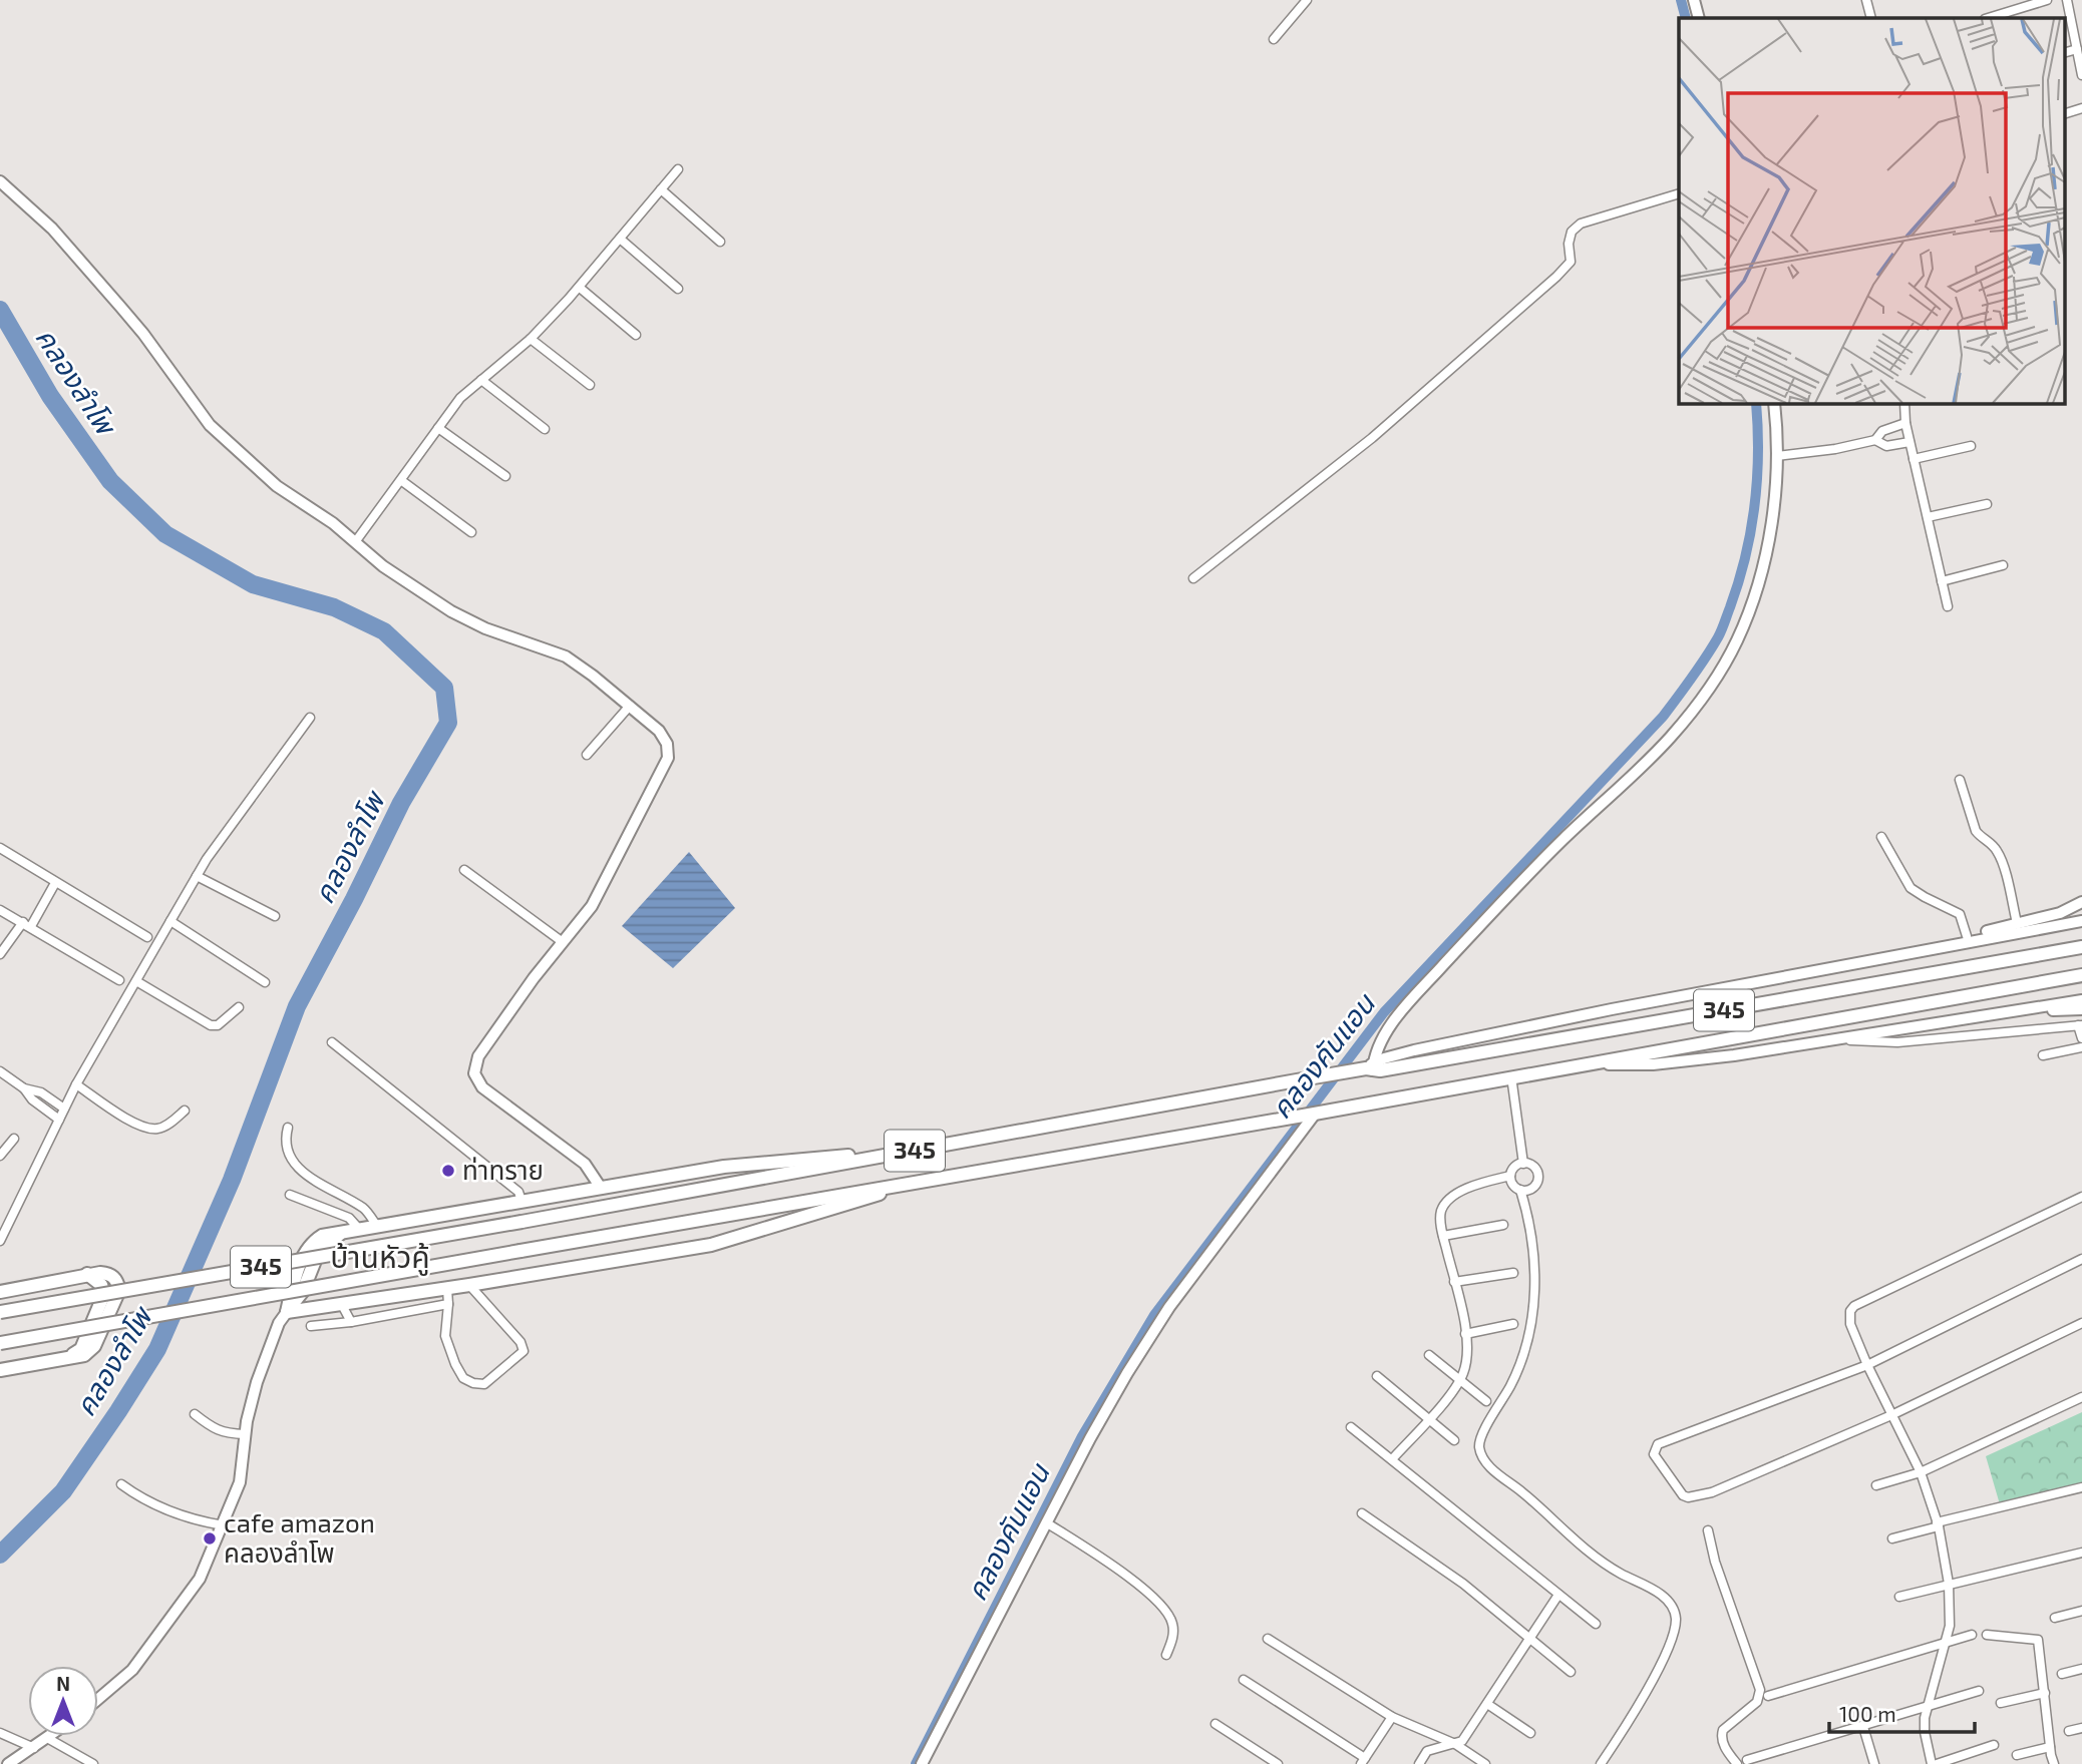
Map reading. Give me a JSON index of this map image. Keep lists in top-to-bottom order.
{
  "streets": {
    "main road": ["345"]
  },
  "districts": ["บ้านหัวคู้"],
  "water": ["คลองลำโพ", "คลองคันแอน"],
  "places": ["ท่าทราย", "cafe amazon คลองลำโพ"],
  "scale_bar": "100 m",
  "north": "top"
}
